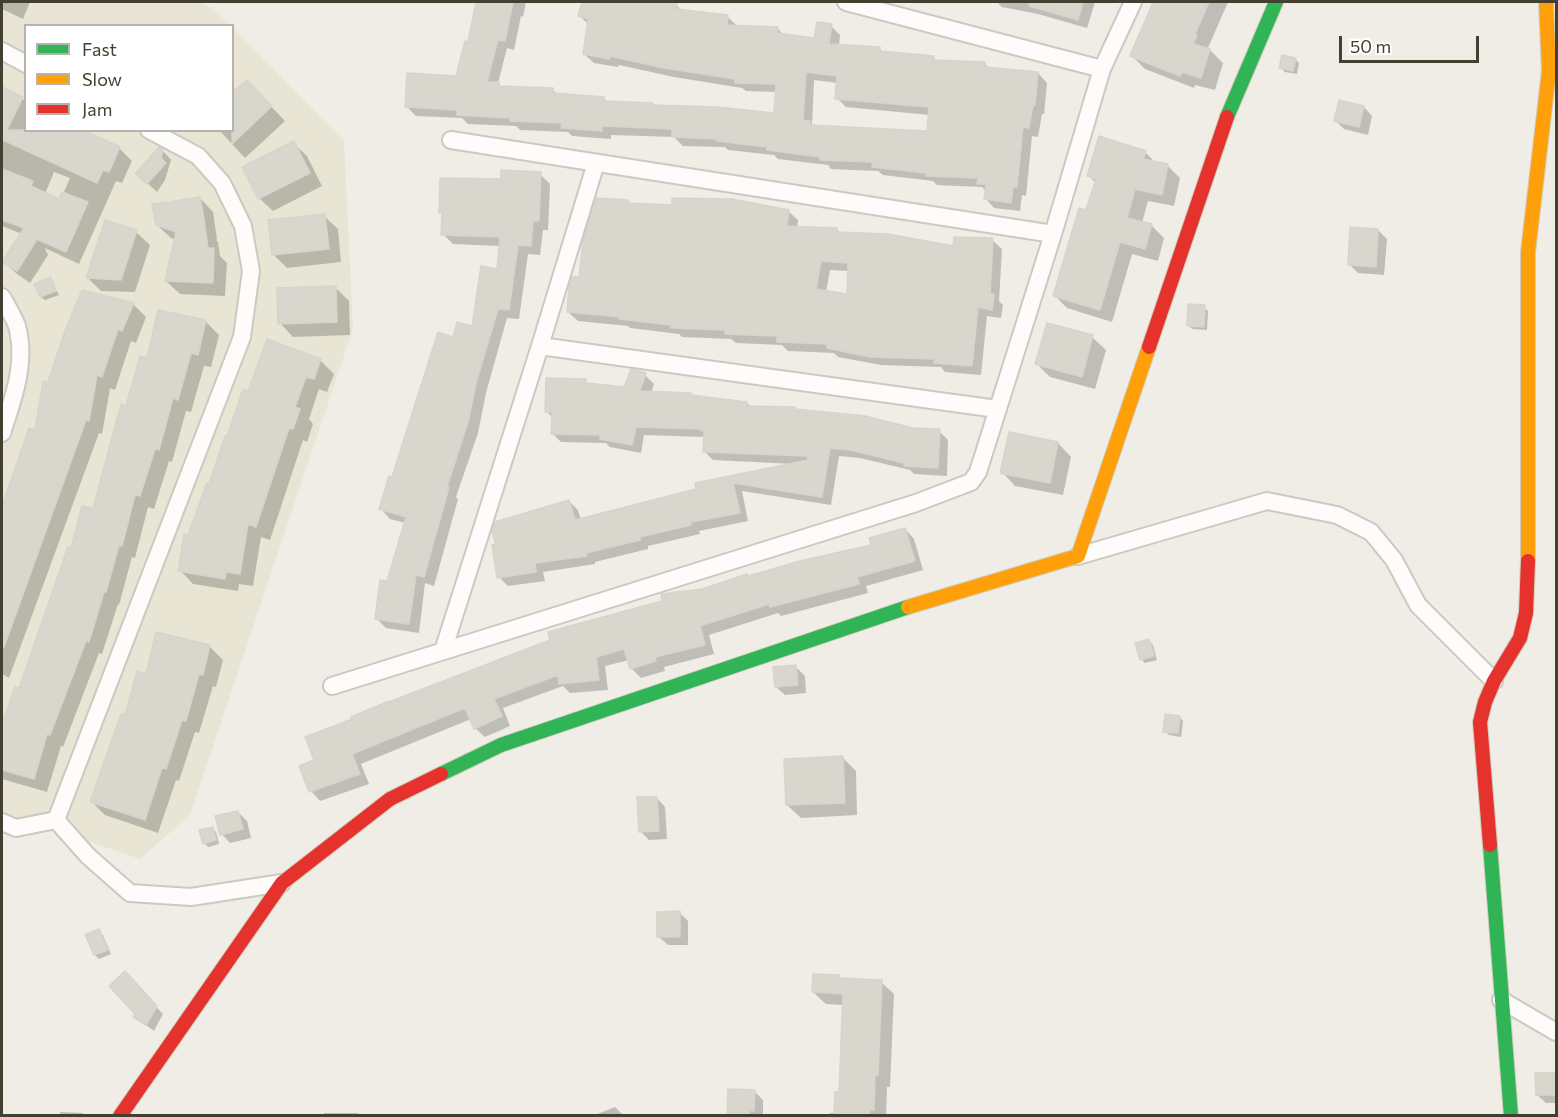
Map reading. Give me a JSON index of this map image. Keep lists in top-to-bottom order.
{
  "legend": ["Fast", "Slow", "Jam"],
  "scale_bar": "50 m"
}
